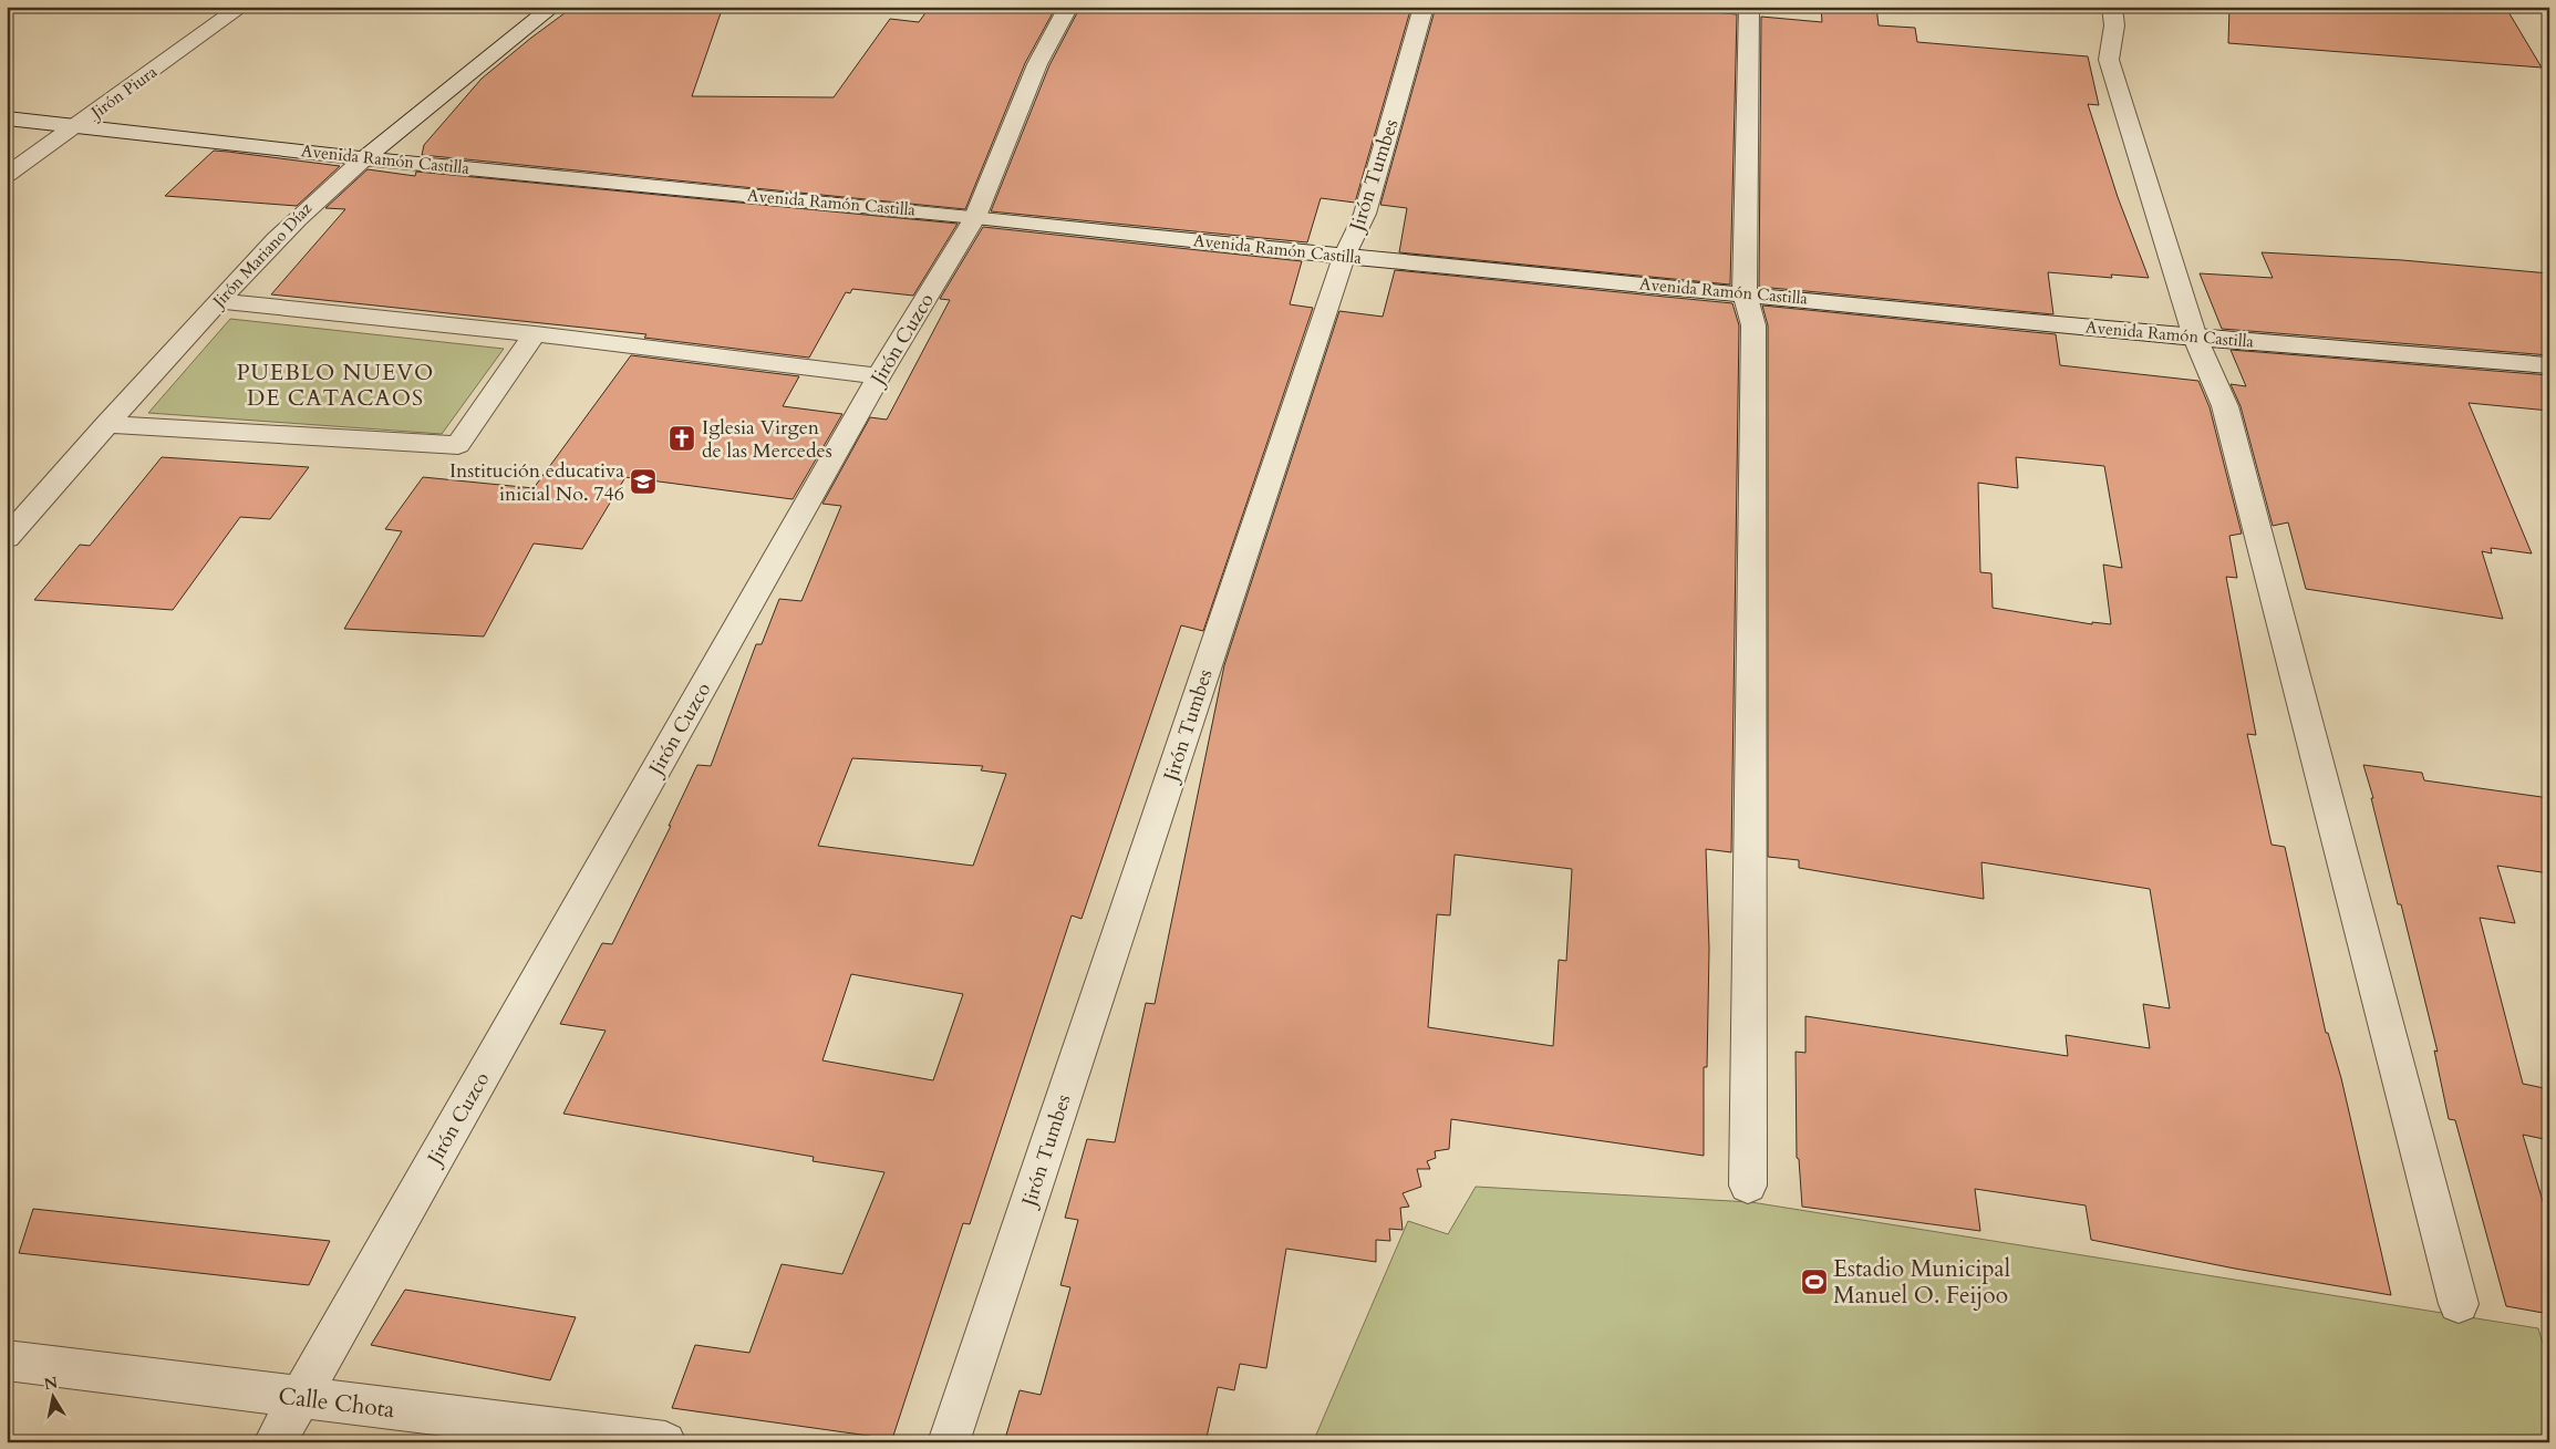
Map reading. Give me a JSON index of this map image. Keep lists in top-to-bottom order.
{
  "streets": {
    "street": [
      "Jirón Piura",
      "Avenida Ramón Castilla",
      "Jirón Tumbes",
      "Jirón Mariano Díaz",
      "Jirón Cuzco",
      "Calle Chota"
    ]
  },
  "crossings": [
    ["Jirón Piura", "Avenida Ramón Castilla"],
    ["Avenida Ramón Castilla", "Jirón Tumbes"],
    ["Avenida Ramón Castilla", "Jirón Mariano Díaz"],
    ["Avenida Ramón Castilla", "Jirón Cuzco"],
    ["Jirón Cuzco", "Calle Chota"]
  ],
  "districts": ["PUEBLO NUEVO DE CATACAOS"],
  "places": {
    "church": ["Iglesia Virgen de las Mercedes"],
    "school or university": ["Institución educativa inicial No. 746"],
    "sports": ["Estadio Municipal Manuel O. Feijoo"]
  },
  "north": "top"
}
